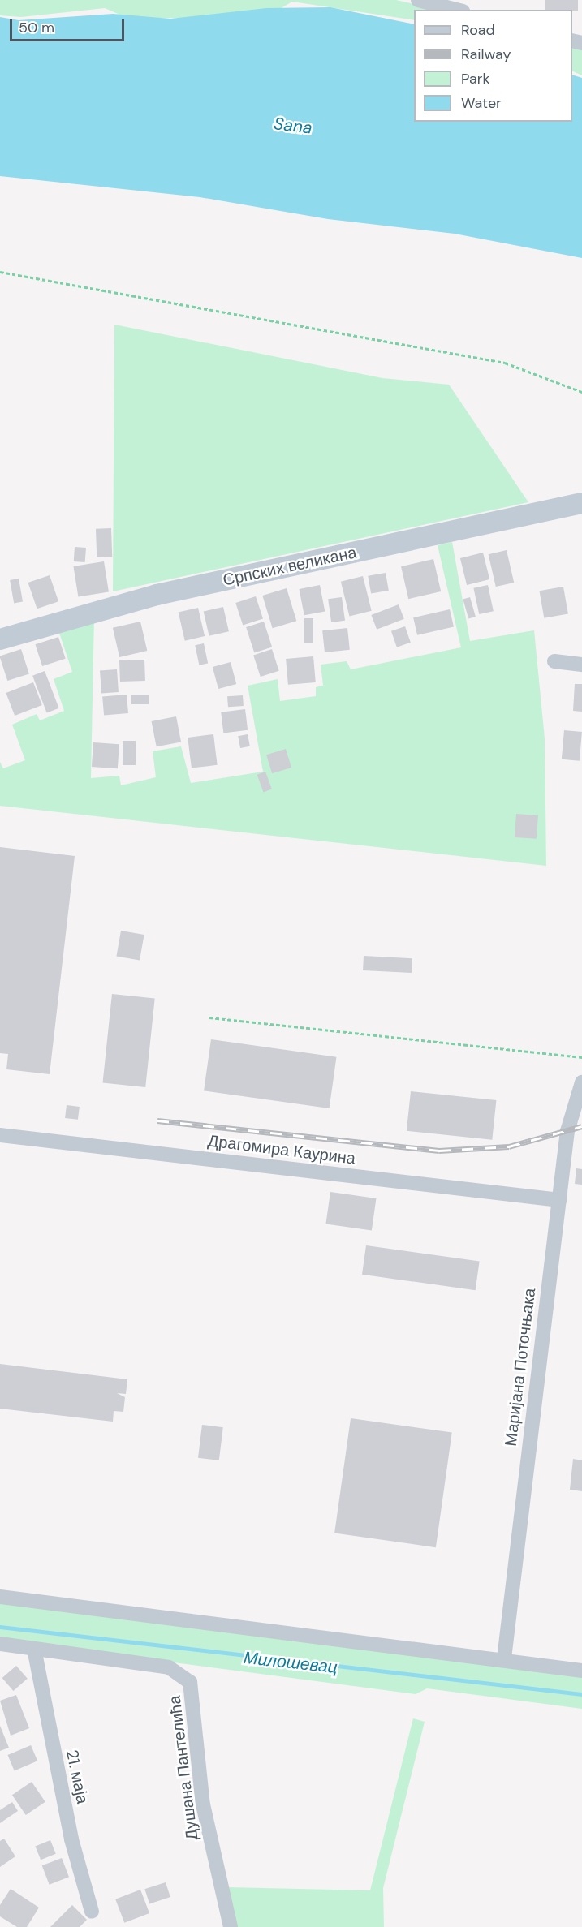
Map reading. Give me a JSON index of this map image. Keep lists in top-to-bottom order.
{
  "streets": {
    "main road": ["Српских великана"],
    "street": [
      "Драгомира Каурина",
      "Маријана Поточњака",
      "Душана Пантелића",
      "21. маја"
    ]
  },
  "crossings": [
    ["Драгомира Каурина", "Маријана Поточњака"],
    ["Душана Пантелића", "21. маја"]
  ],
  "water": ["Sana", "Милошевац"],
  "legend": [
    "Road",
    "Railway",
    "Park",
    "Water"
  ],
  "scale_bar": "50 m"
}
